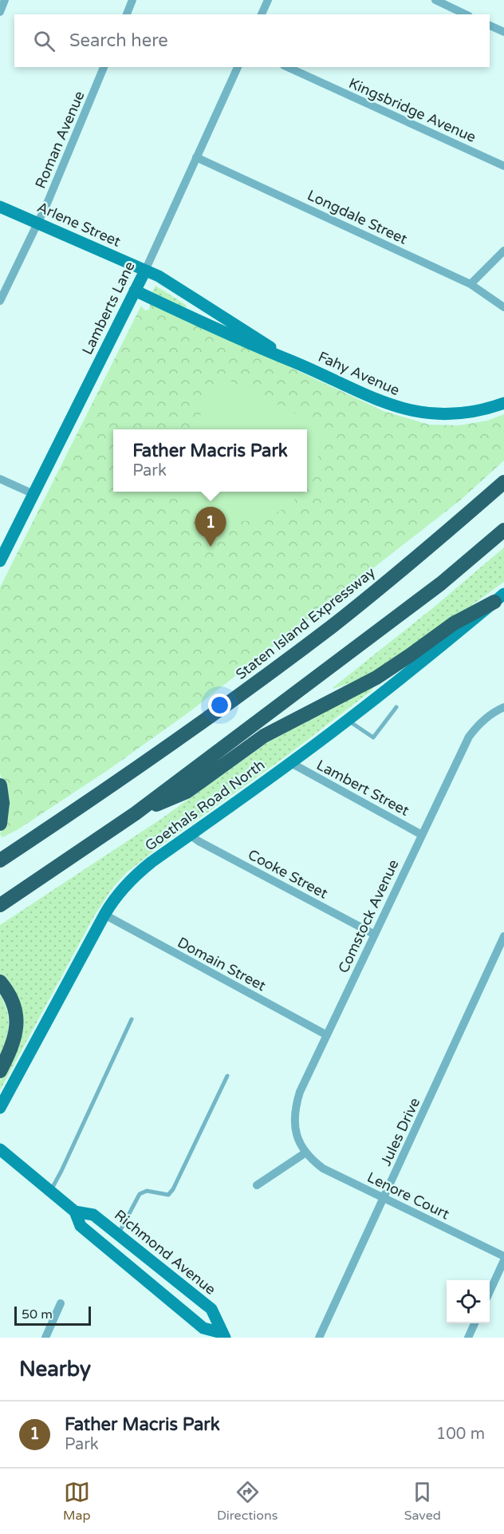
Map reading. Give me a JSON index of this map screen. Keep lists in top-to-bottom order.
{
  "streets": {
    "highway": ["Staten Island Expressway"],
    "main road": [
      "Arlene Street",
      "Lamberts Lane",
      "Fahy Avenue",
      "Goethals Road North",
      "Richmond Avenue"
    ],
    "street": [
      "Kingsbridge Avenue",
      "Roman Avenue",
      "Longdale Street",
      "Lambert Street",
      "Cooke Street",
      "Comstock Avenue",
      "Domain Street",
      "Jules Drive",
      "Lenore Court"
    ]
  },
  "crossings": [
    ["Roman Avenue", "Arlene Street"],
    ["Longdale Street", "Lamberts Lane"],
    ["Arlene Street", "Lamberts Lane"],
    ["Arlene Street", "Fahy Avenue"],
    ["Lamberts Lane", "Fahy Avenue"],
    ["Lambert Street", "Goethals Road North"],
    ["Lambert Street", "Comstock Avenue"],
    ["Goethals Road North", "Cooke Street"],
    ["Goethals Road North", "Domain Street"],
    ["Cooke Street", "Comstock Avenue"],
    ["Comstock Avenue", "Domain Street"],
    ["Comstock Avenue", "Lenore Court"],
    ["Jules Drive", "Lenore Court"]
  ],
  "scale_bar": "50 m",
  "page": {
    "search": "Search here",
    "popup": ["Father Macris Park", "Park"],
    "pins": "1",
    "scale": "50 m",
    "heading": "Nearby",
    "list": [
      {
        "mark": "1",
        "name": "Father Macris Park",
        "note": "Park",
        "value": "100 m"
      }
    ],
    "nav": ["Map", "Directions", "Saved"]
  }
}
